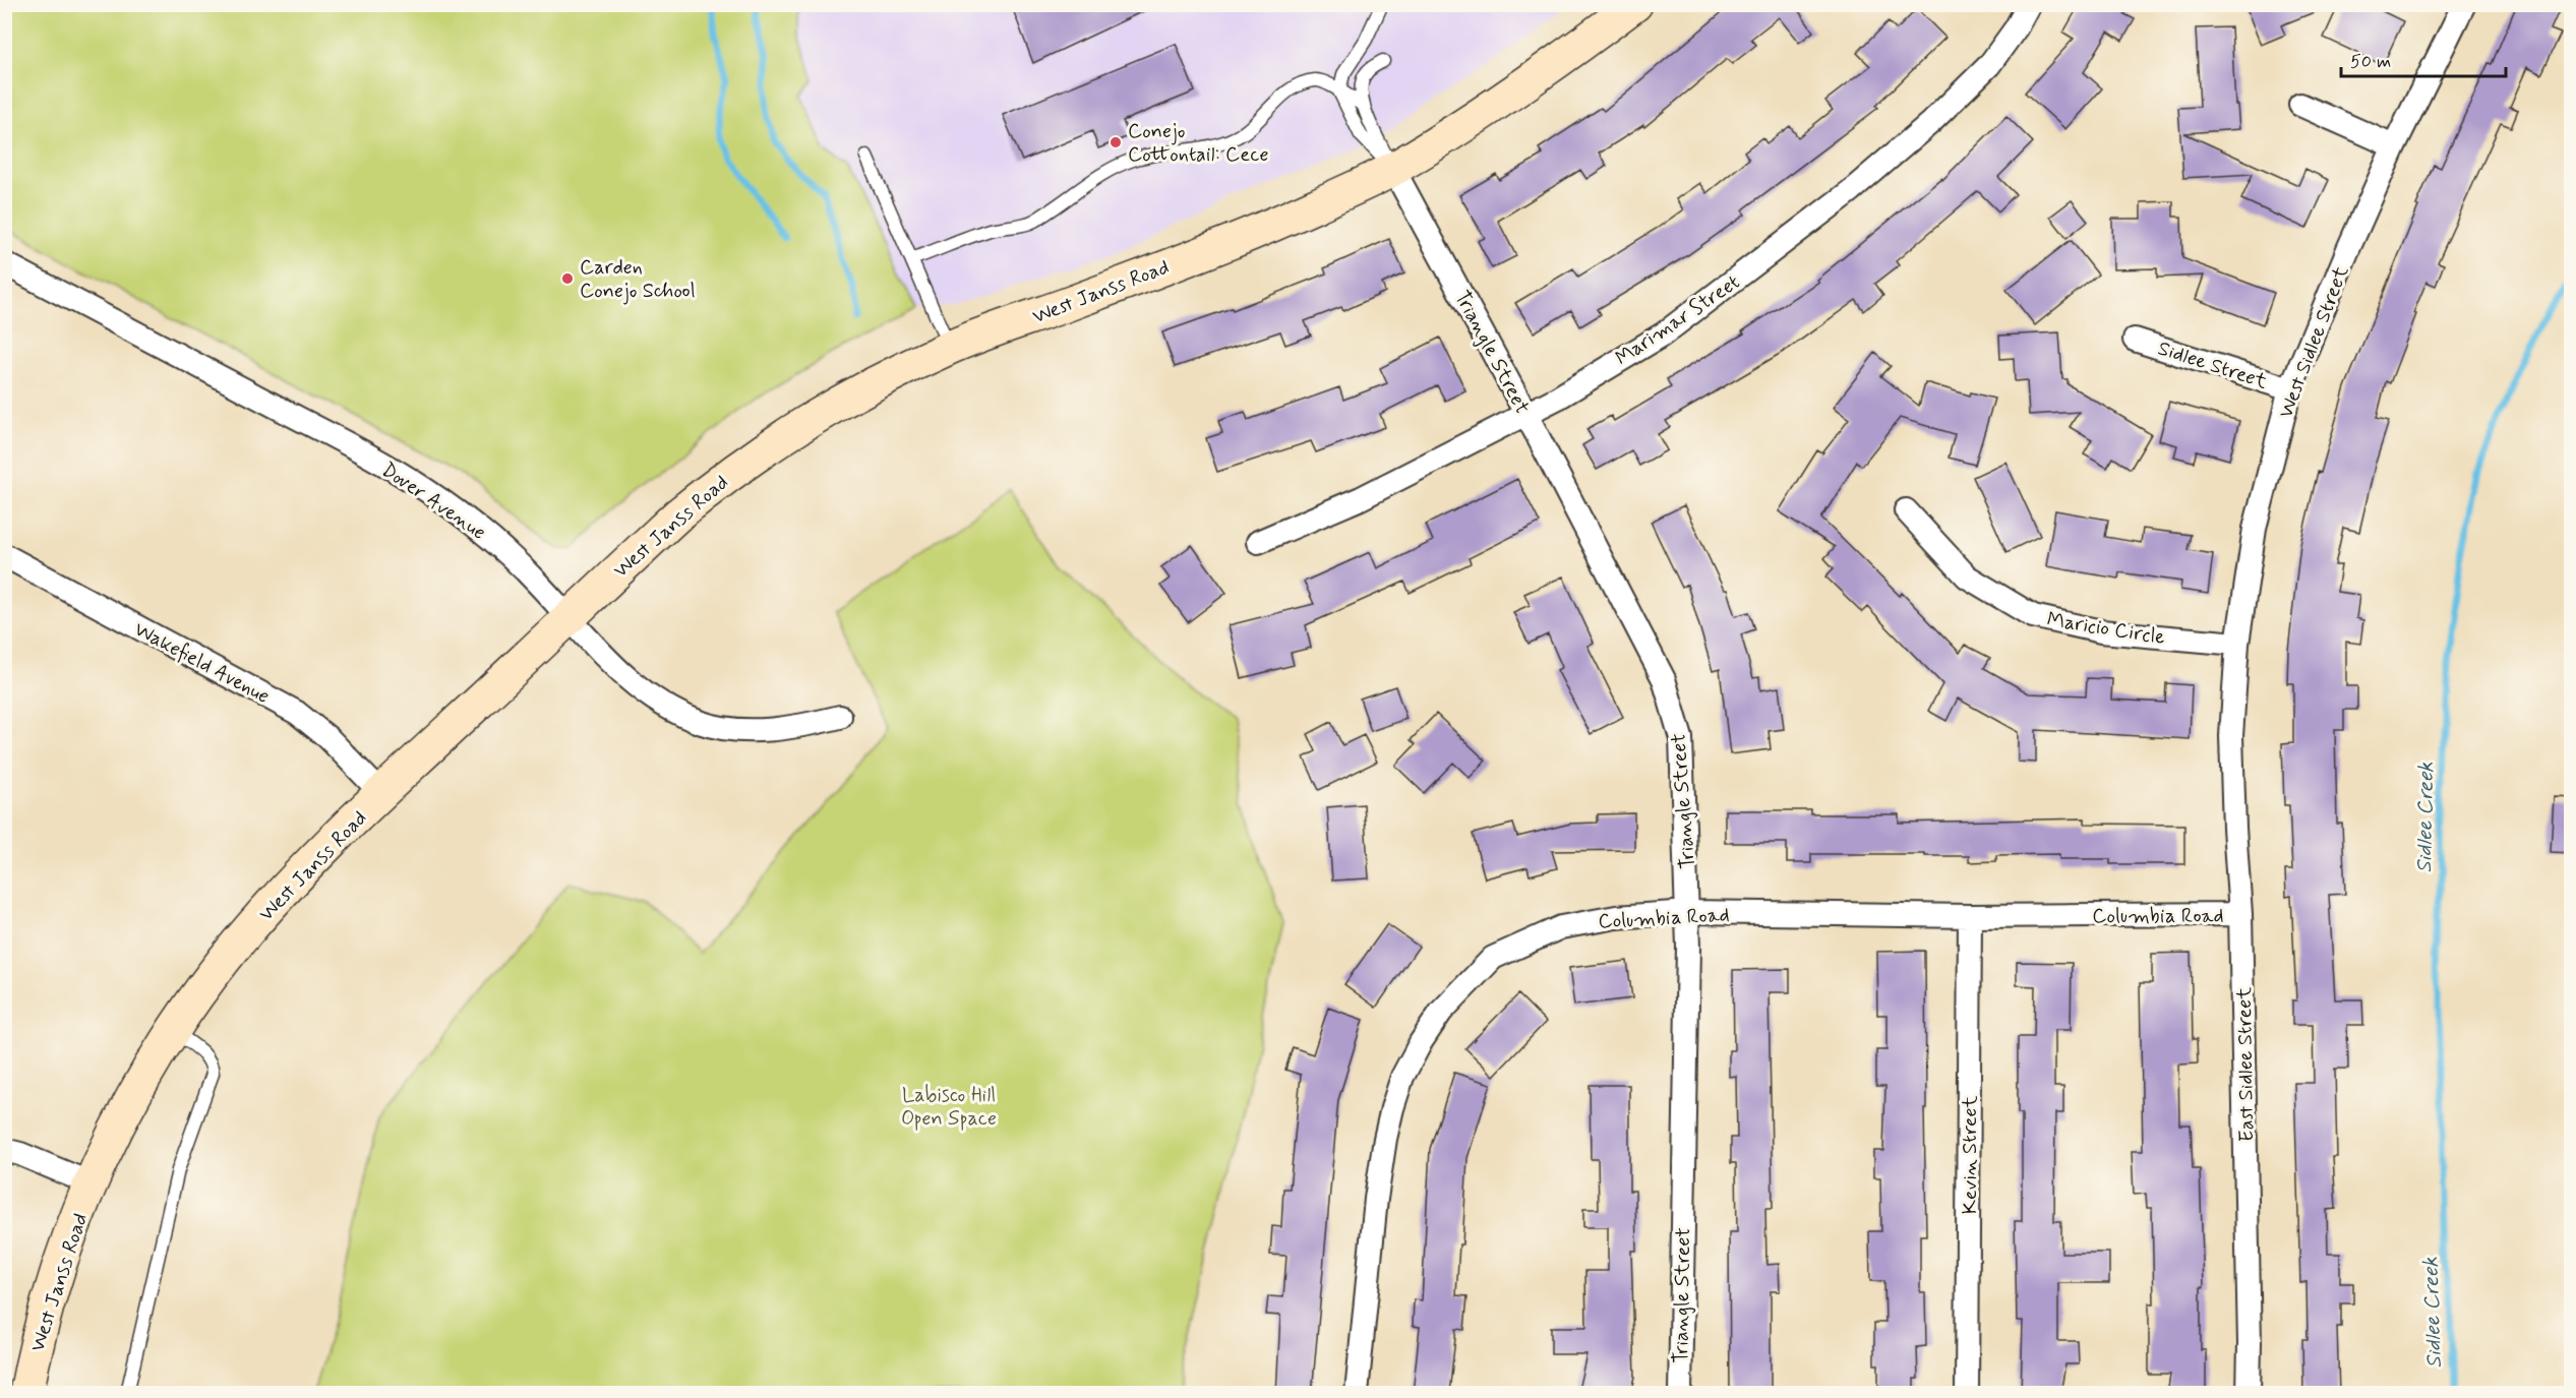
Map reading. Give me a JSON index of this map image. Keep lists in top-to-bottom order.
{
  "streets": {
    "main road": ["West Janss Road"],
    "street": [
      "Marimar Street",
      "West Sidlee Street",
      "Triangle Street",
      "Sidlee Street",
      "Dover Avenue",
      "Maricio Circle",
      "Wakefield Avenue",
      "Columbia Road",
      "East Sidlee Street",
      "Kevin Street"
    ]
  },
  "crossings": [
    ["West Janss Road", "Triangle Street"],
    ["West Janss Road", "Dover Avenue"],
    ["West Janss Road", "Wakefield Avenue"],
    ["Marimar Street", "Triangle Street"],
    ["West Sidlee Street", "Sidlee Street"],
    ["West Sidlee Street", "Maricio Circle"],
    ["West Sidlee Street", "East Sidlee Street"],
    ["Triangle Street", "Columbia Road"],
    ["Columbia Road", "East Sidlee Street"],
    ["Columbia Road", "Kevin Street"]
  ],
  "water": ["Sidlee Creek"],
  "parks": ["Labisco Hill Open Space"],
  "places": ["Conejo Cottontail: Cece", "Carden Conejo School"],
  "scale_bar": "50 m"
}
